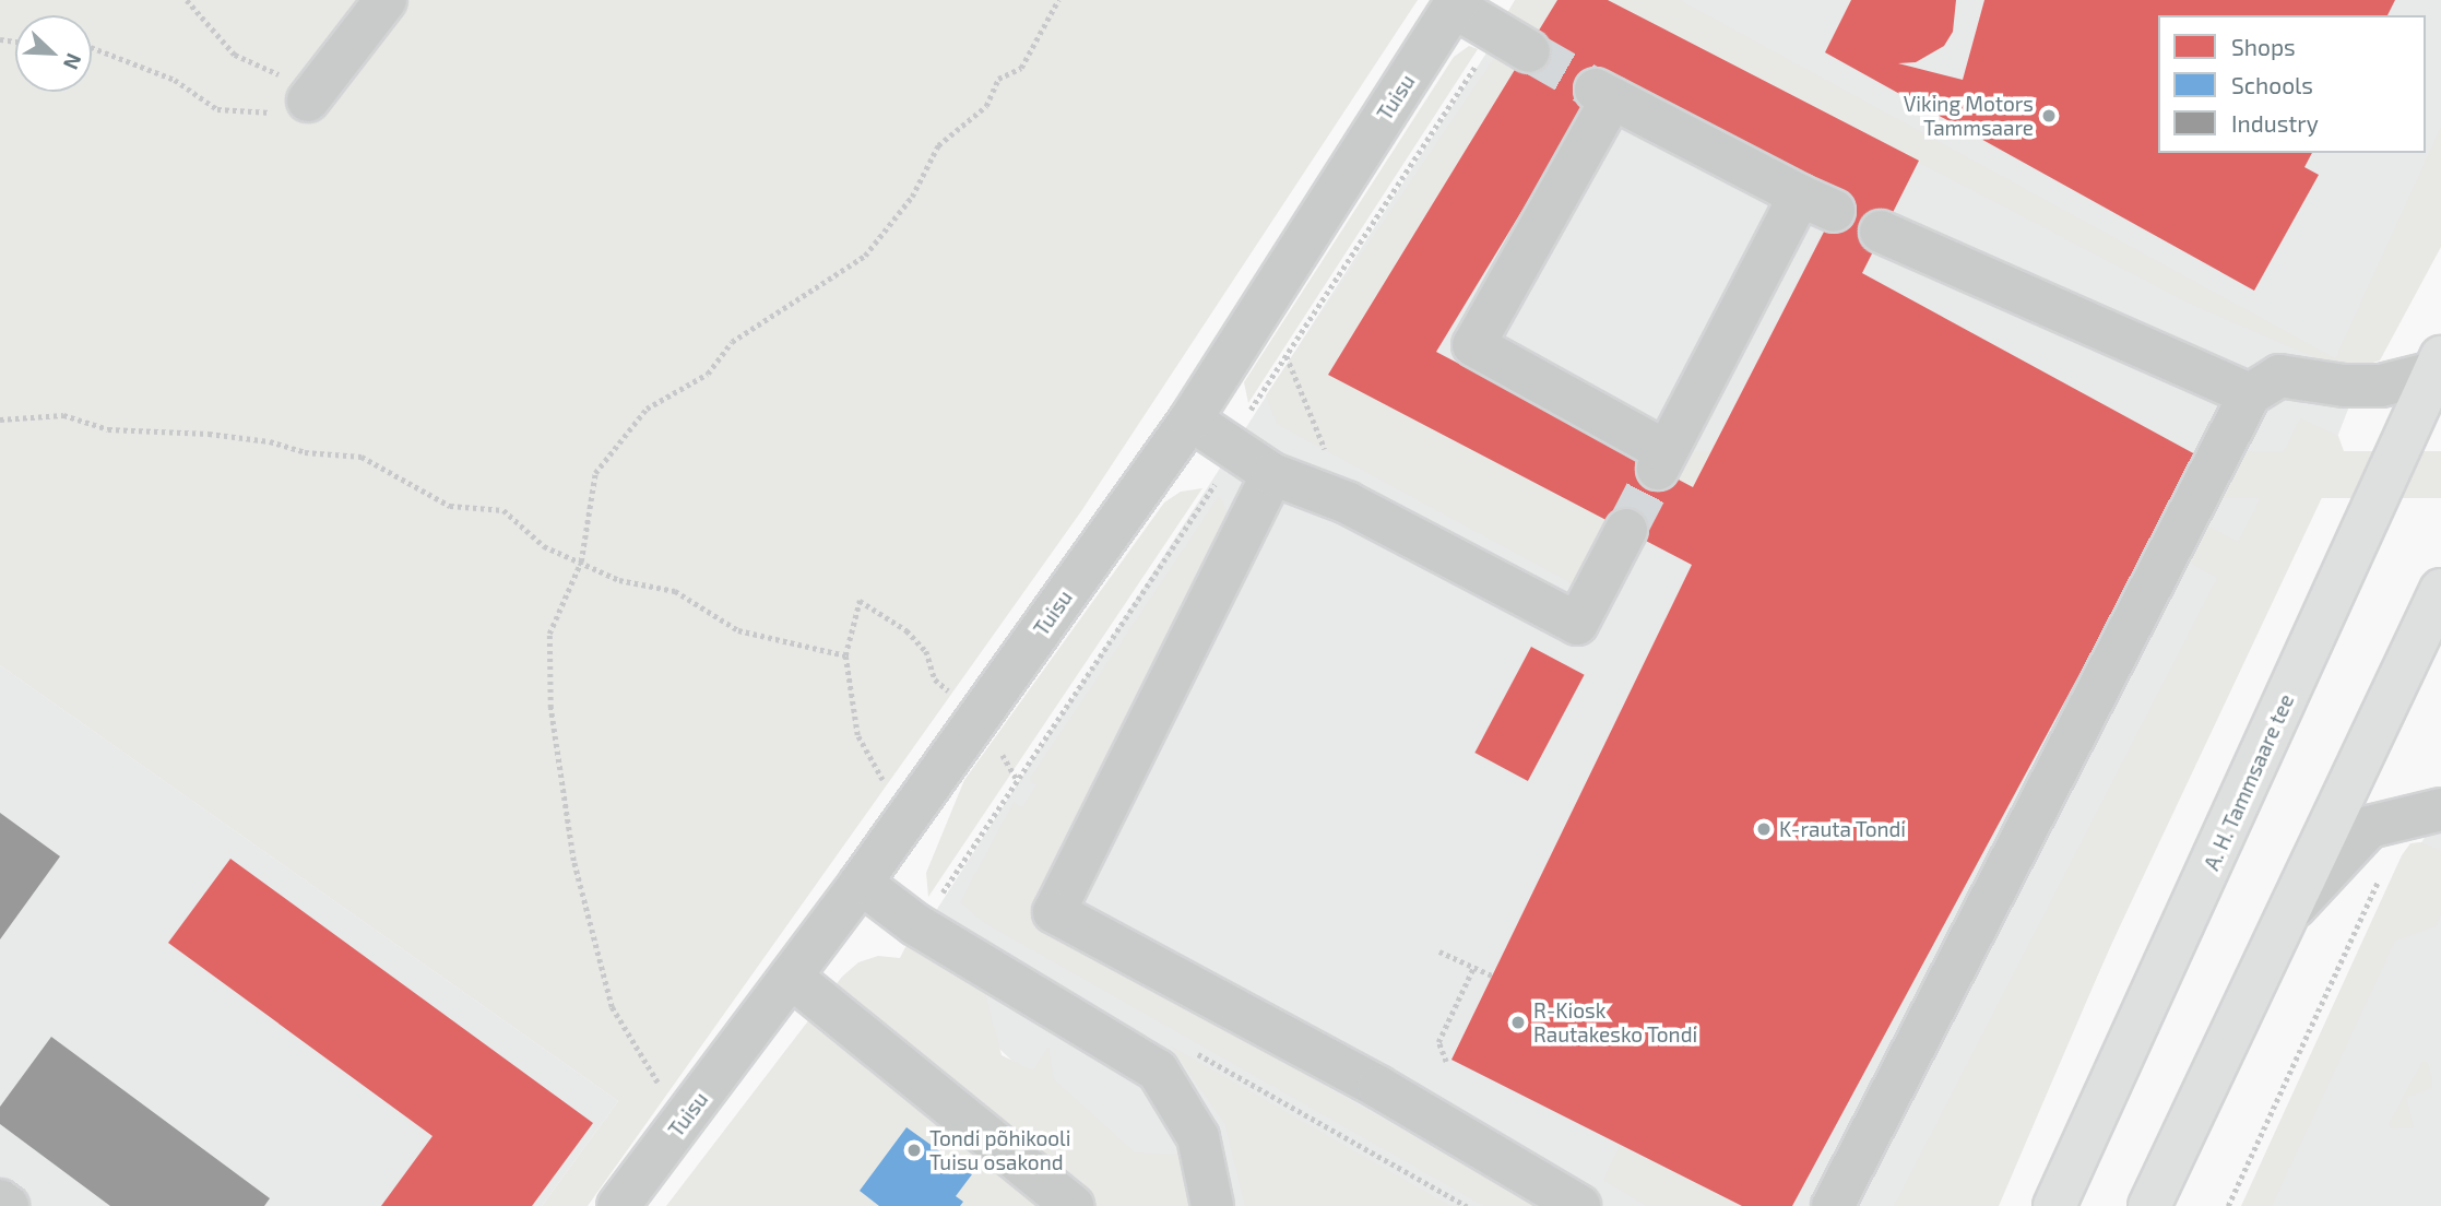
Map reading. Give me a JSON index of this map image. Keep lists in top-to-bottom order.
{
  "streets": {
    "main road": ["A. H. Tammsaare tee"],
    "street": ["Tuisu"]
  },
  "places": [
    "Viking Motors Tammsaare",
    "K-rauta Tondi",
    "R-Kiosk Rautakesko Tondi",
    "Tondi põhikooli Tuisu osakond"
  ],
  "legend": ["Shops", "Schools", "Industry"],
  "north": "bottom right"
}
